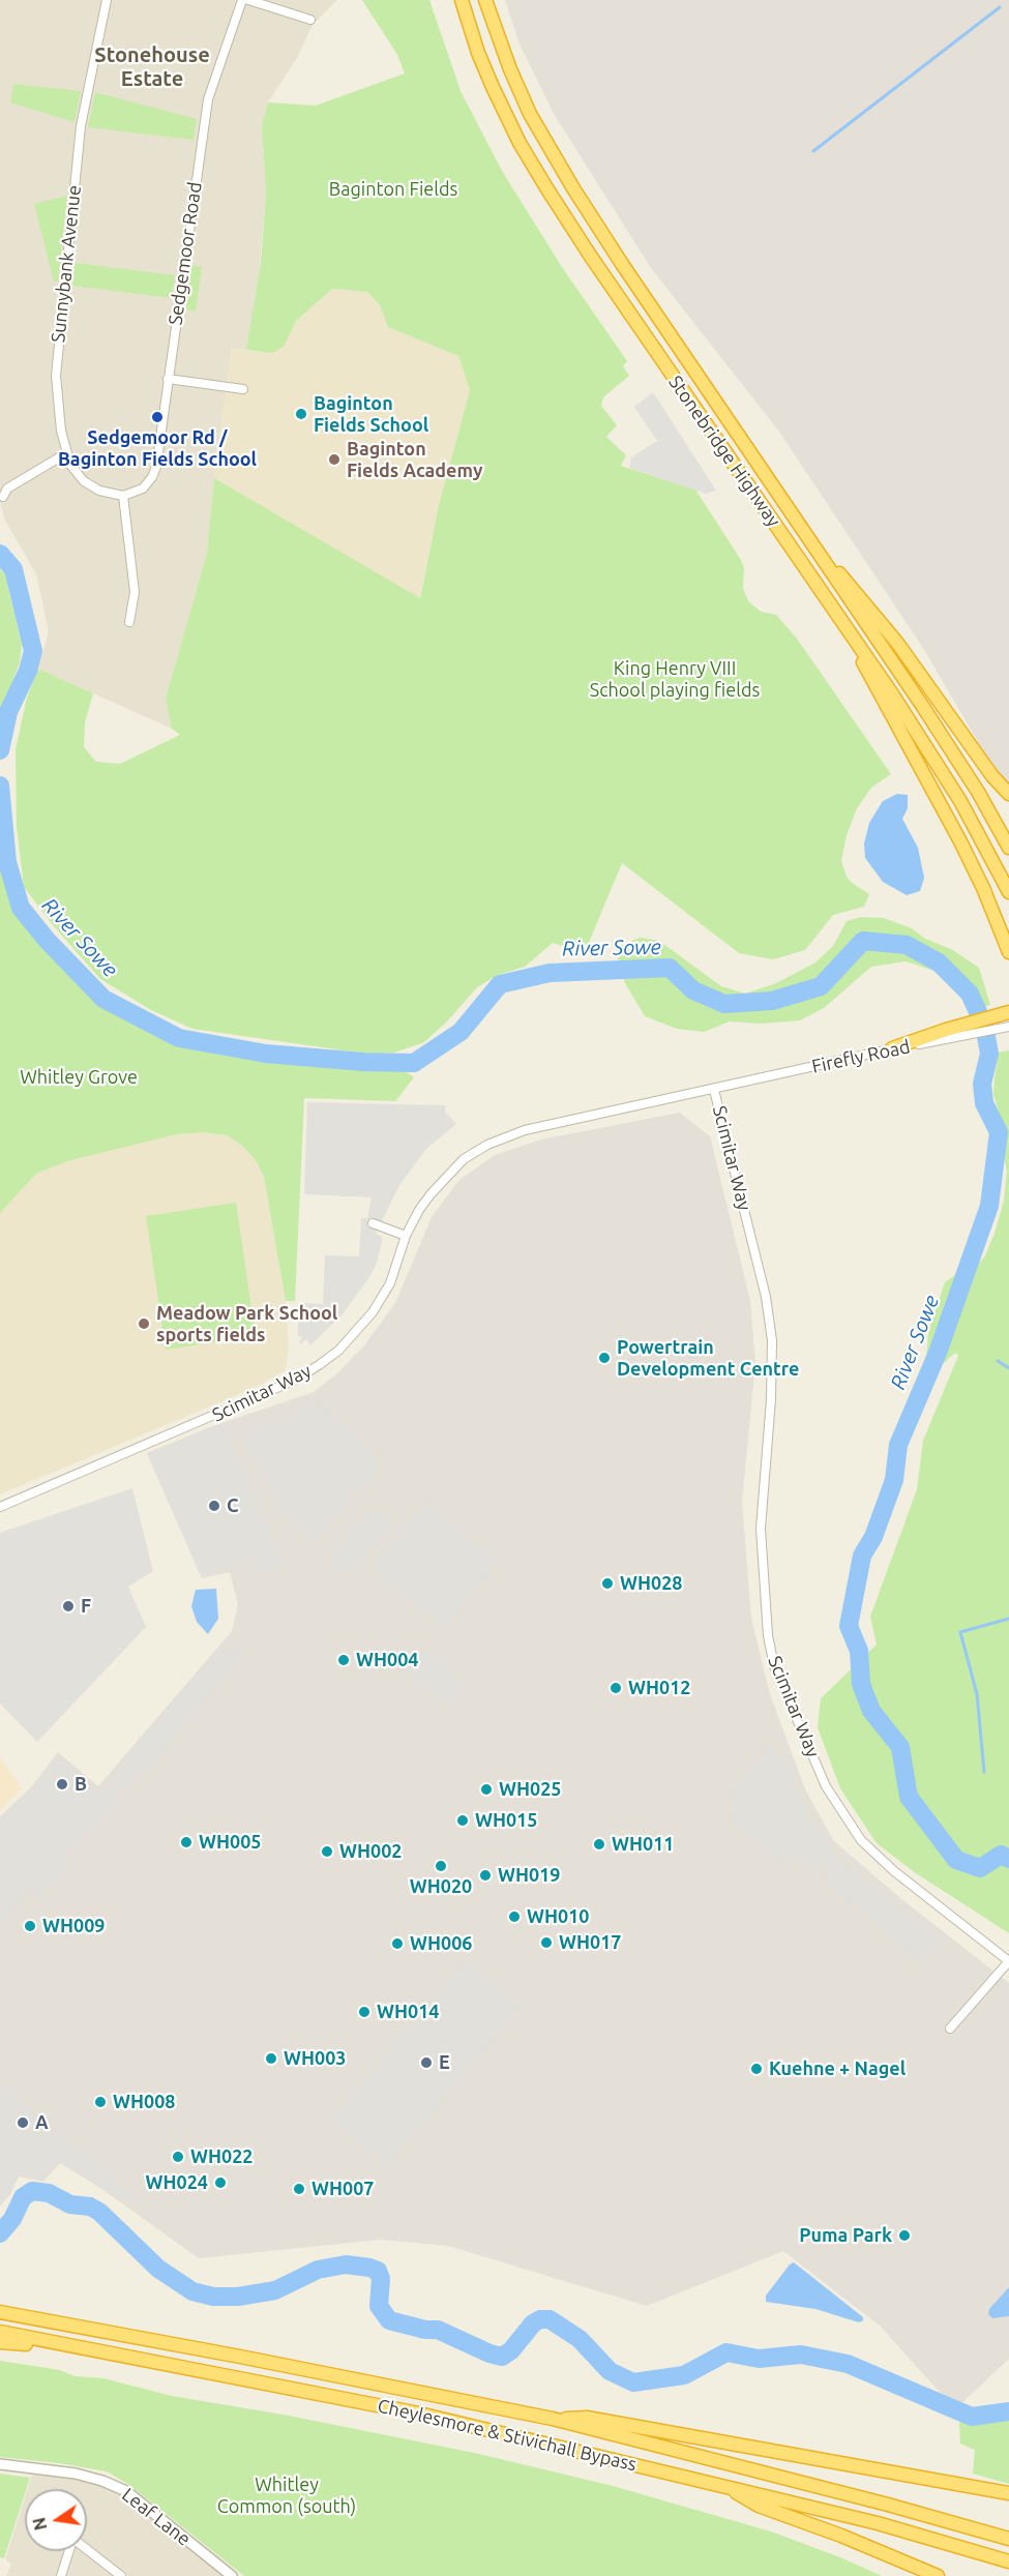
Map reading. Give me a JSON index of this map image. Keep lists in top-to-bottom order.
{
  "streets": {
    "highway": ["Stonebridge Highway", "Cheylesmore & Stivichall Bypass"],
    "street": [
      "Sedgemoor Road",
      "Sunnybank Avenue",
      "Firefly Road",
      "Scimitar Way",
      "Leaf Lane"
    ]
  },
  "crossings": [
    ["Sedgemoor Road", "Sunnybank Avenue"],
    ["Firefly Road", "Scimitar Way"]
  ],
  "districts": ["Stonehouse Estate"],
  "water": ["River Sowe"],
  "parks": [
    "Baginton Fields",
    "King Henry VIII School playing fields",
    "Whitley Grove",
    "Whitley Common (south)"
  ],
  "places": [
    "Baginton Fields School",
    "Sedgemoor Rd / Baginton Fields School",
    "Baginton Fields Academy",
    "Meadow Park School sports fields",
    "Powertrain Development Centre",
    "C",
    "WH028",
    "F",
    "WH004",
    "WH012",
    "B",
    "WH025",
    "WH015",
    "WH005",
    "WH011",
    "WH002",
    "WH020",
    "WH019",
    "WH010",
    "WH009",
    "WH017",
    "WH006",
    "WH014",
    "WH003",
    "E",
    "Kuehne + Nagel",
    "WH008",
    "A",
    "WH022",
    "WH024",
    "WH007",
    "Puma Park"
  ],
  "north": "left"
}
